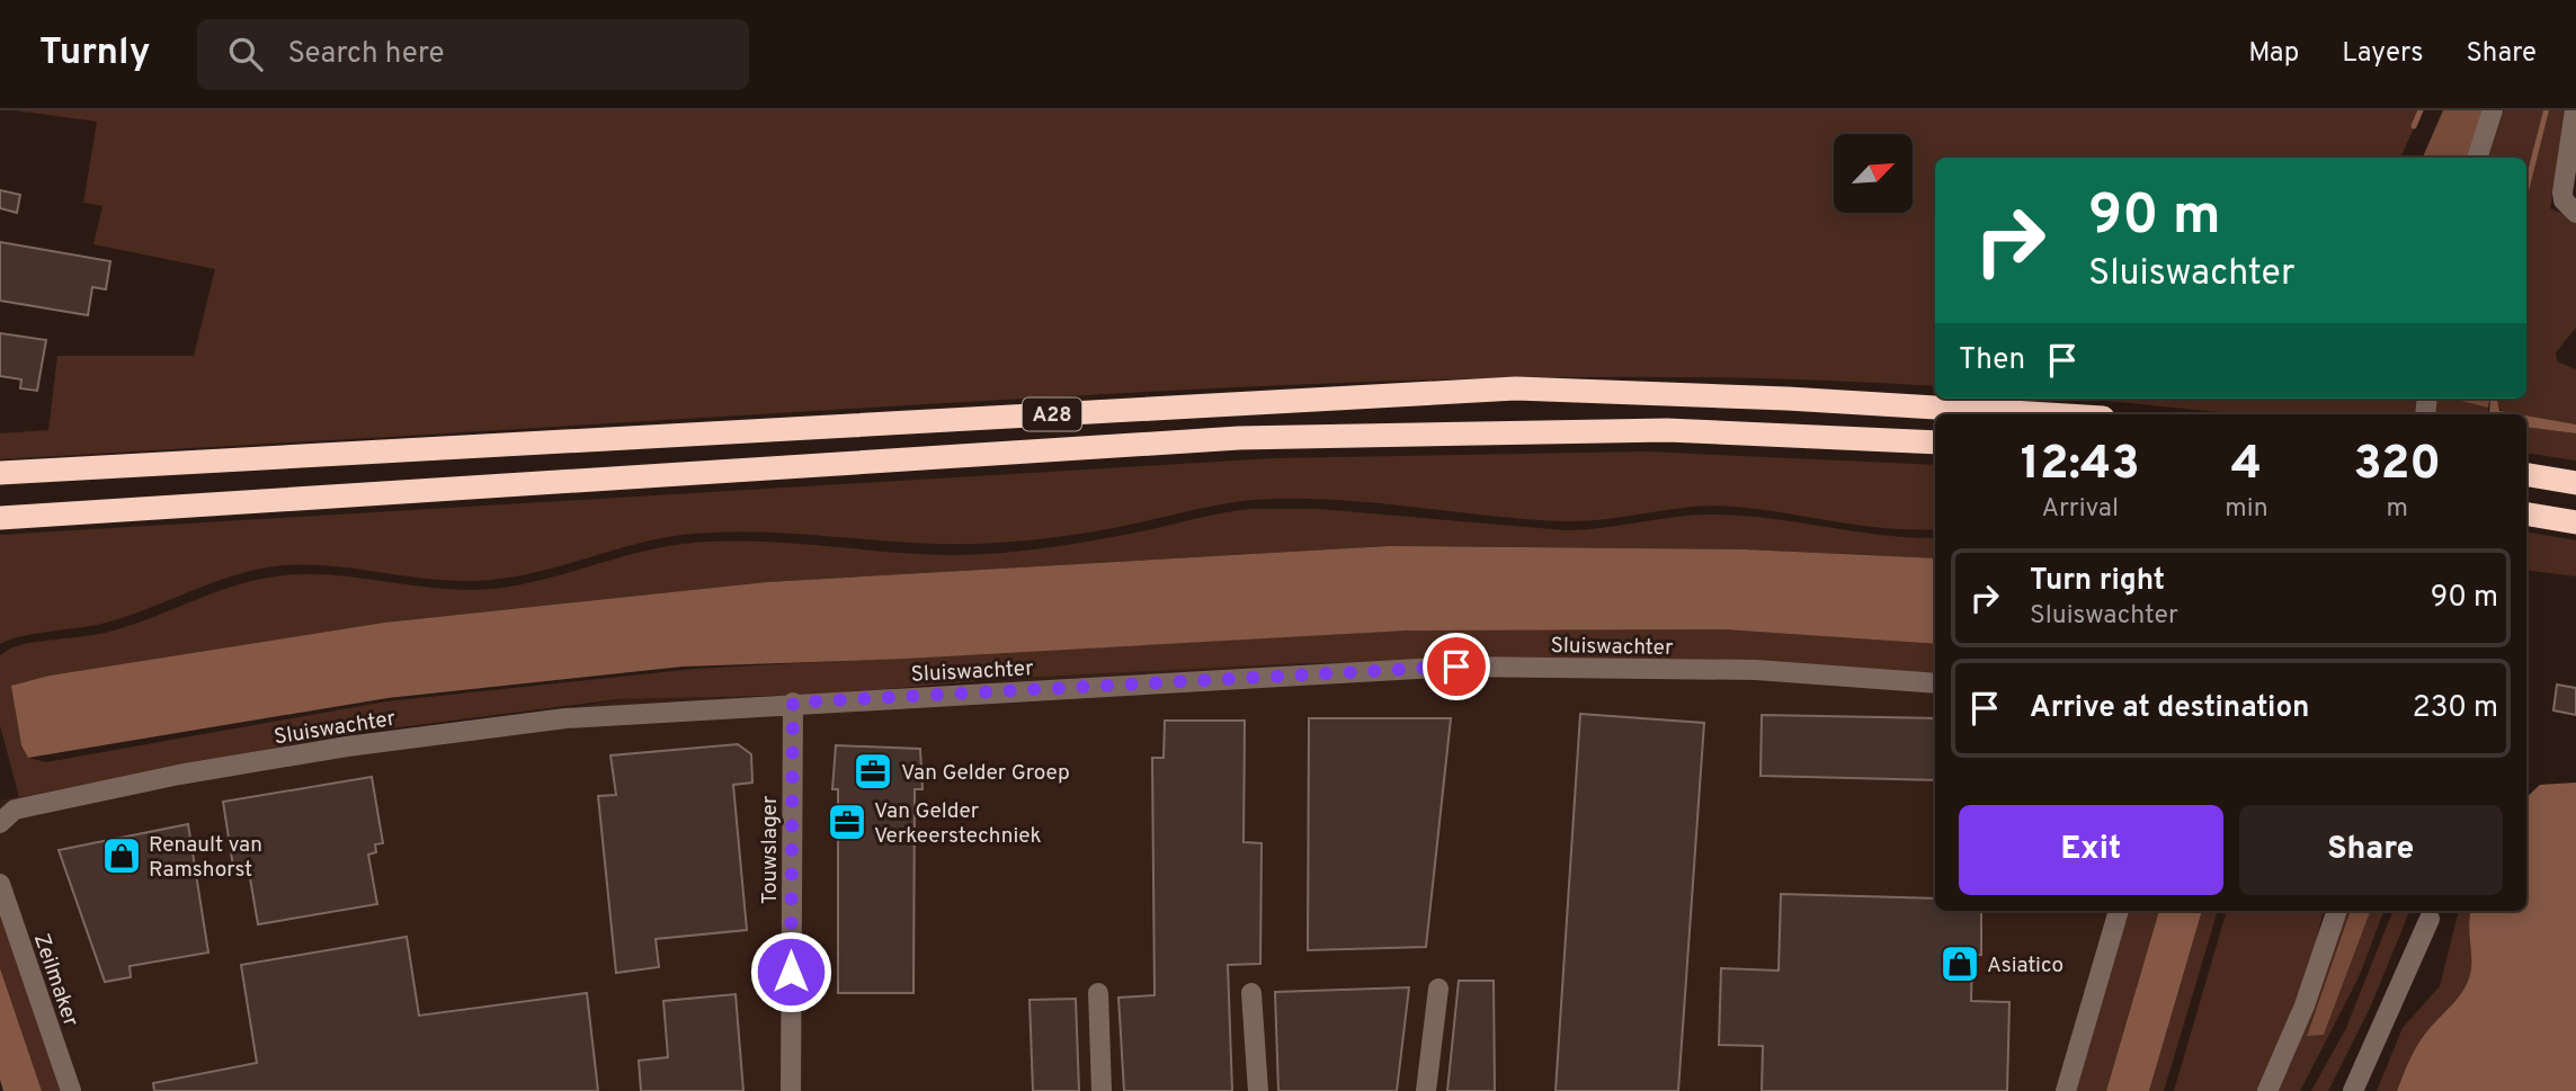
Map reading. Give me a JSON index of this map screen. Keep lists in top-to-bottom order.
{
  "streets": {
    "highway": ["A28"],
    "street": ["Sluiswachter", "Touwslager", "Zeilmaker"]
  },
  "crossings": [
    ["Sluiswachter", "Touwslager"]
  ],
  "places": {
    "office": ["Van Gelder Groep", "Van Gelder Verkeerstechniek"],
    "shop": ["Renault van Ramshorst", "Asiatico"]
  },
  "north": "top right",
  "page": {
    "header": "Turnly",
    "search": "Search here",
    "nav": ["Map", "Layers", "Share"],
    "turn": ["90 m", "Sluiswachter"],
    "then": "Then",
    "eta": [
      "12:43",
      "Arrival",
      "4",
      "min",
      "320",
      "m"
    ],
    "list": [
      {
        "name": "Turn right",
        "note": "Sluiswachter",
        "value": "90 m"
      },
      {
        "name": "Arrive at destination",
        "value": "230 m"
      }
    ],
    "buttons": ["Exit", "Share"]
  }
}
